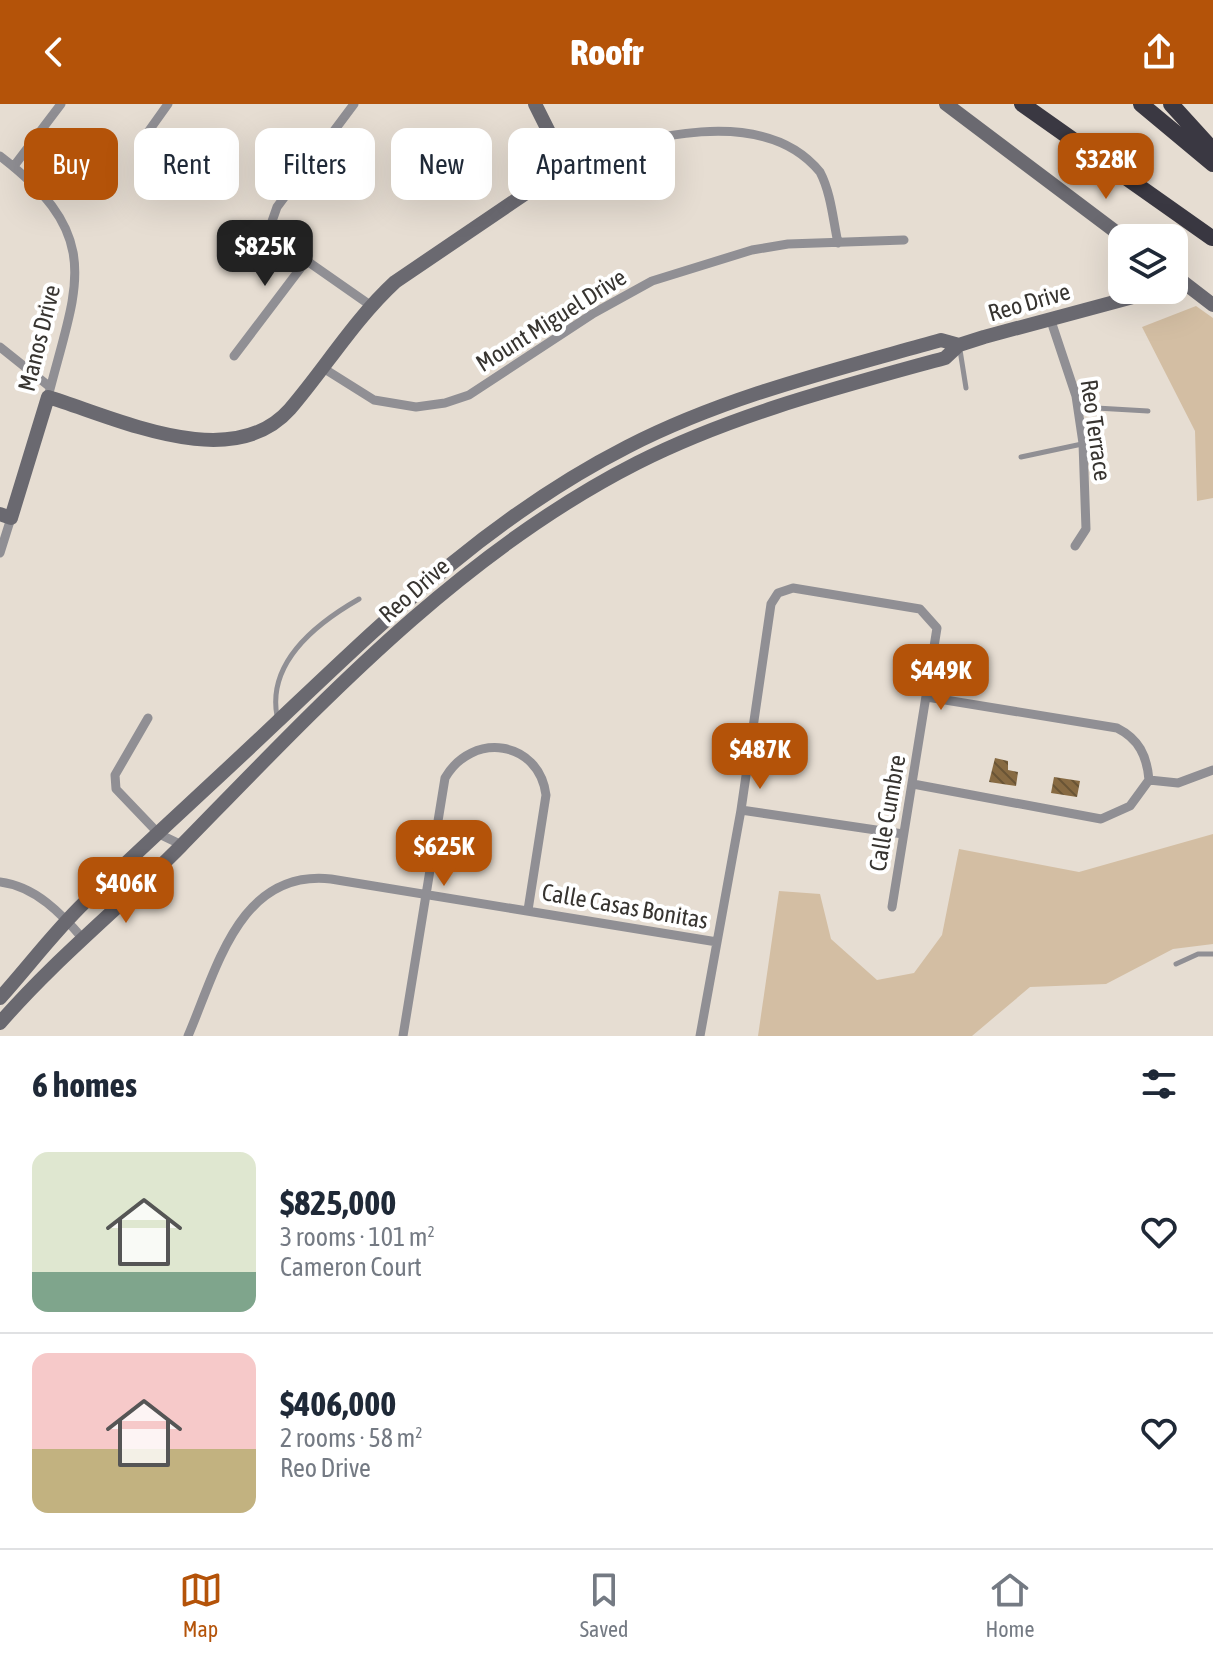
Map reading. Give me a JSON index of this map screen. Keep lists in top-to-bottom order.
{
  "streets": {
    "main road": ["Reo Drive", "Manos Drive"],
    "street": [
      "Mount Miguel Drive",
      "Reo Terrace",
      "Calle Cumbre",
      "Calle Casas Bonitas"
    ]
  },
  "crossings": [
    ["Reo Drive", "Reo Terrace"]
  ],
  "page": {
    "header": "Roofr",
    "chip": [
      "Buy",
      "Rent",
      "Filters",
      "New",
      "Apartment"
    ],
    "price": [
      "$328K",
      "$825K",
      "$449K",
      "$487K",
      "$625K",
      "$406K"
    ],
    "heading": "6 homes",
    "list": [
      {
        "name": "$825,000",
        "note": "3 rooms · 101 m² · Cameron Court"
      },
      {
        "name": "$406,000",
        "note": "2 rooms · 58 m² · Reo Drive"
      }
    ],
    "tabs": ["Map", "Saved", "Home"]
  }
}
